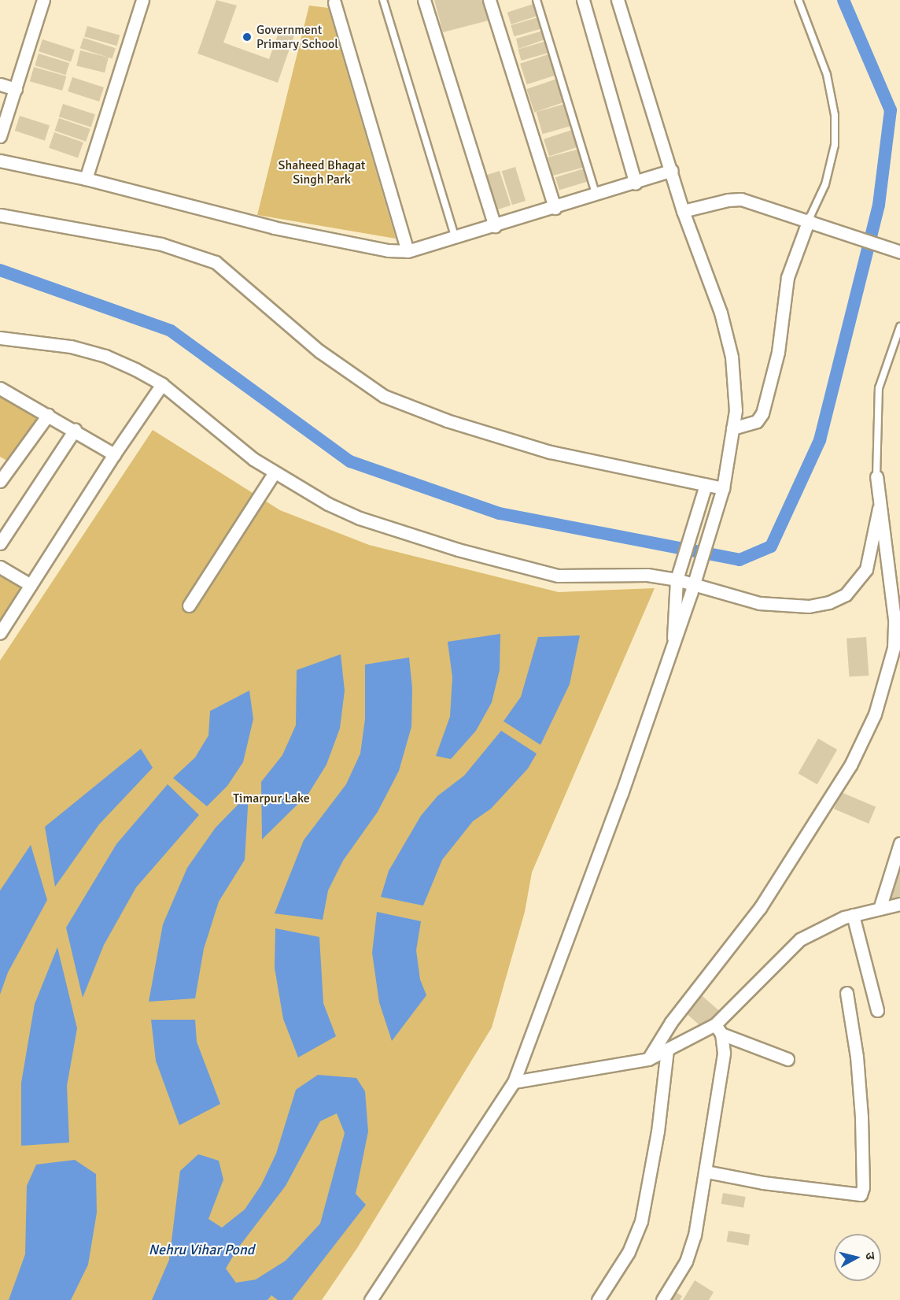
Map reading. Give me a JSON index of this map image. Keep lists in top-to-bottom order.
{
  "water": ["Nehru Vihar Pond"],
  "parks": ["Shaheed Bhagat Singh Park", "Timarpur Lake"],
  "places": ["Government Primary School"],
  "north": "right"
}
